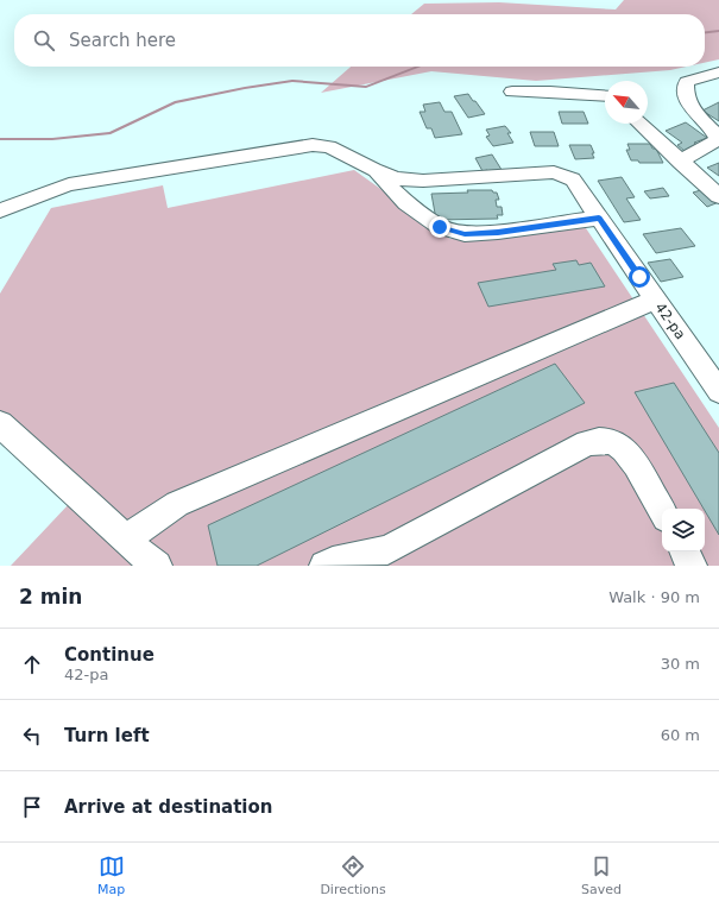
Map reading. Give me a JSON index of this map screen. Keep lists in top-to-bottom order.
{
  "streets": {
    "street": ["42-ра"]
  },
  "north": "top left",
  "page": {
    "search": "Search here",
    "heading": ["2 min", "Walk · 90 m"],
    "list": [
      ["Continue", "42-ра", "30 m"],
      ["Turn left", "60 m"],
      "Arrive at destination"
    ],
    "nav": ["Map", "Directions", "Saved"]
  }
}
